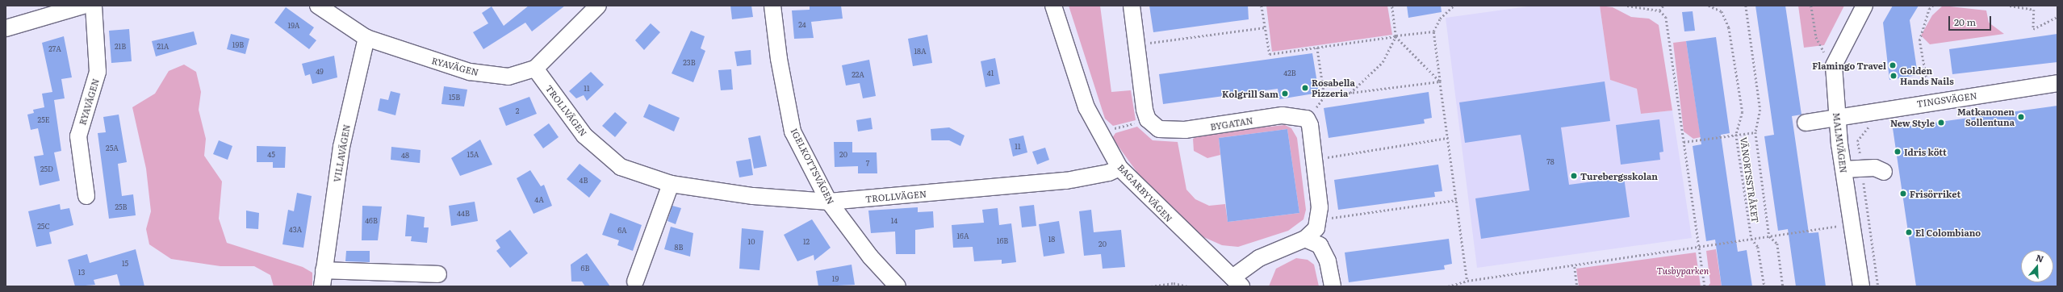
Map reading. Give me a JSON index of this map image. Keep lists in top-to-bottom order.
{
  "streets": {
    "street": [
      "RYAVÄGEN",
      "TINGSVÄGEN",
      "TROLLVÄGEN",
      "BYGATAN",
      "MALMVÄGEN",
      "VILLAVÄGEN",
      "IGELKOTTSVÄGEN",
      "BAGARBYVÄGEN"
    ],
    "path": ["VÄNORTSSTRÅKET"]
  },
  "crossings": [
    ["RYAVÄGEN", "TROLLVÄGEN"],
    ["RYAVÄGEN", "VILLAVÄGEN"],
    ["TINGSVÄGEN", "MALMVÄGEN"],
    ["TROLLVÄGEN", "IGELKOTTSVÄGEN"],
    ["TROLLVÄGEN", "BAGARBYVÄGEN"]
  ],
  "parks": ["Tusbyparken"],
  "places": [
    "Flamingo Travel",
    "Golden Hands Nails",
    "Rosabella Pizzeria",
    "Kolgrill Sam",
    "Matkanonen Sollentuna",
    "New Style",
    "Idris kött",
    "Turebergsskolan",
    "Frisörriket",
    "El Colombiano"
  ],
  "house_numbers": [
    "24",
    "19A",
    "19B",
    "21B",
    "21A",
    "27A",
    "18A",
    "23B",
    "49",
    "41",
    "42B",
    "22A",
    "11",
    "15B",
    "2",
    "25E",
    "11",
    "25A",
    "45",
    "15A",
    "20",
    "48",
    "78",
    "7",
    "25D",
    "4B",
    "4A",
    "25B",
    "44B",
    "46B",
    "14",
    "25C",
    "43A",
    "6A",
    "16A",
    "18",
    "16B",
    "10",
    "12",
    "20",
    "8B",
    "15",
    "6B",
    "13",
    "19"
  ],
  "scale_bar": "20 m",
  "north": "top"
}
